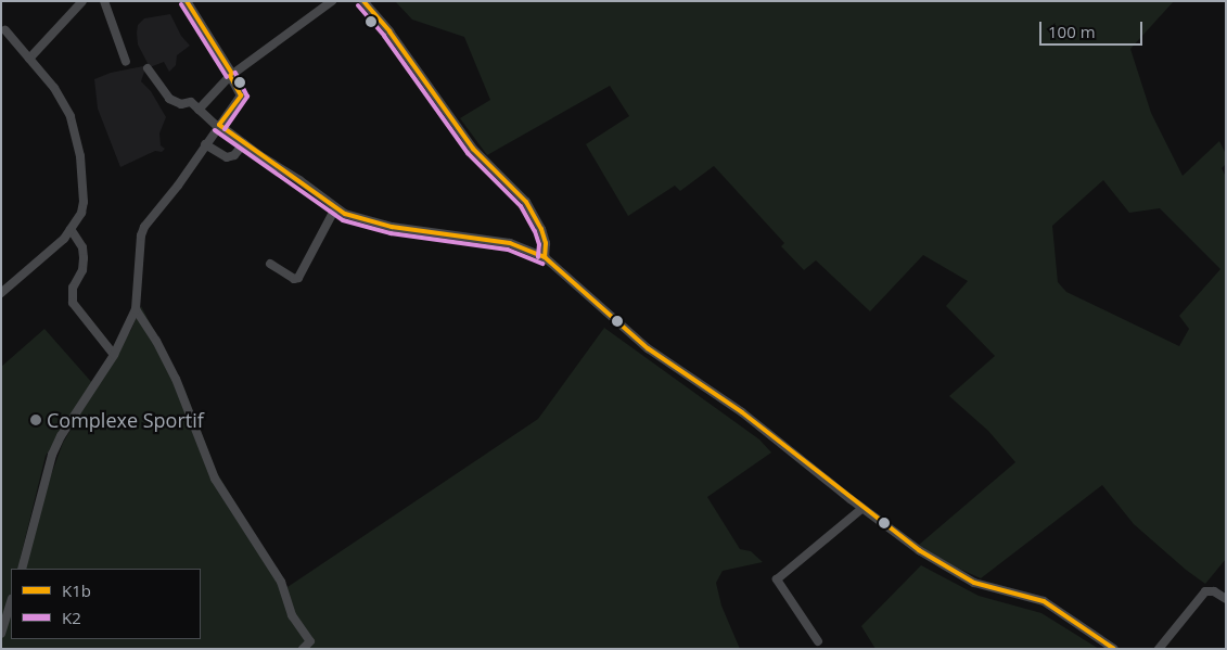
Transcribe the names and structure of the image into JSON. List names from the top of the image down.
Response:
{
  "places": ["Complexe Sportif"],
  "lines": ["transit line K1b", "transit line K2"],
  "legend": ["K1b", "K2"],
  "scale_bar": "100 m"
}
